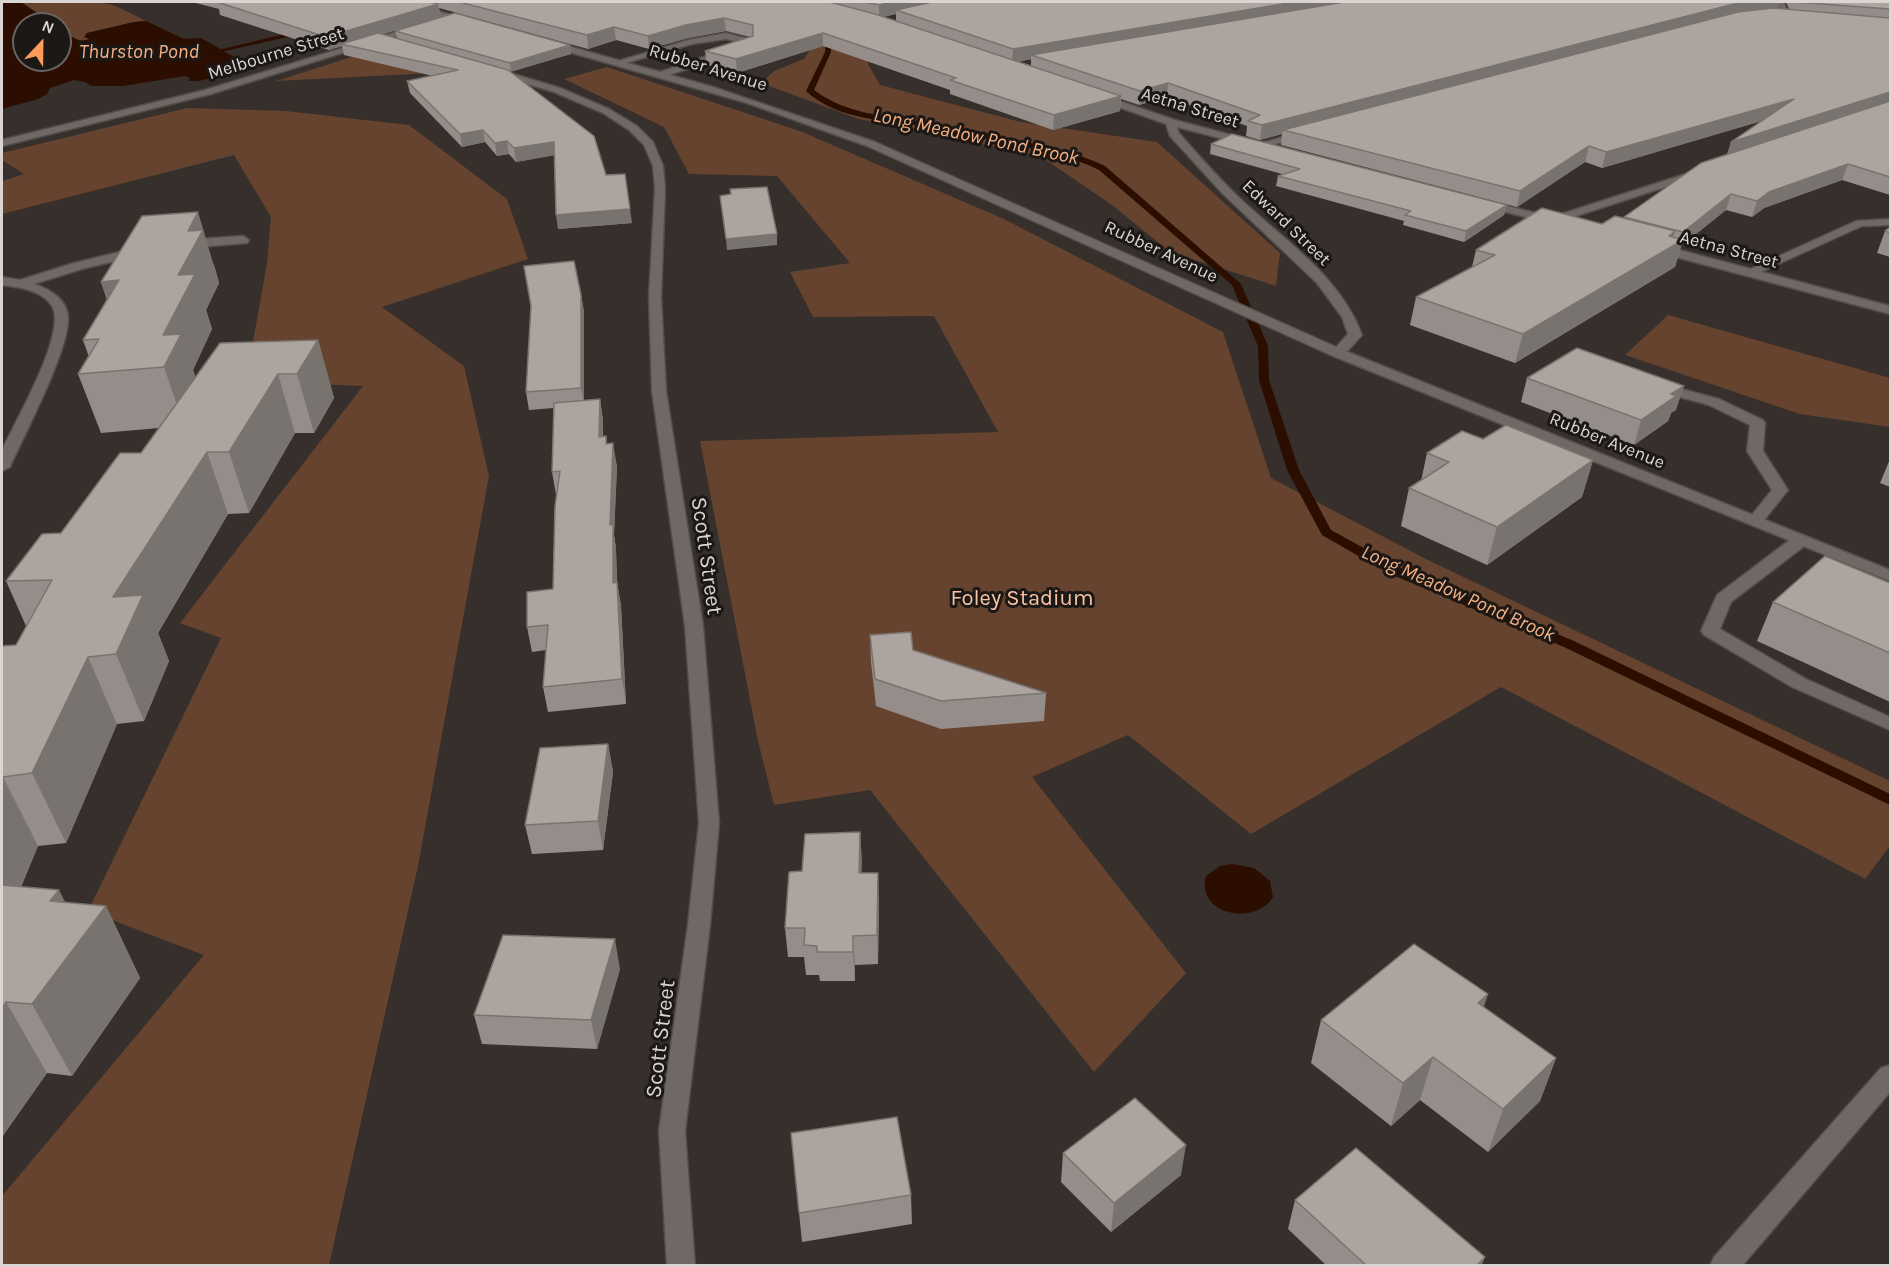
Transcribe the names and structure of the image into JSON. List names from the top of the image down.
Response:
{
  "streets": {
    "street": [
      "Melbourne Street",
      "Rubber Avenue",
      "Aetna Street",
      "Edward Street",
      "Scott Street"
    ]
  },
  "crossings": [
    ["Rubber Avenue", "Edward Street"],
    ["Aetna Street", "Edward Street"]
  ],
  "water": ["Thurston Pond", "Long Meadow Pond Brook"],
  "parks": ["Foley Stadium"],
  "north": "top"
}
